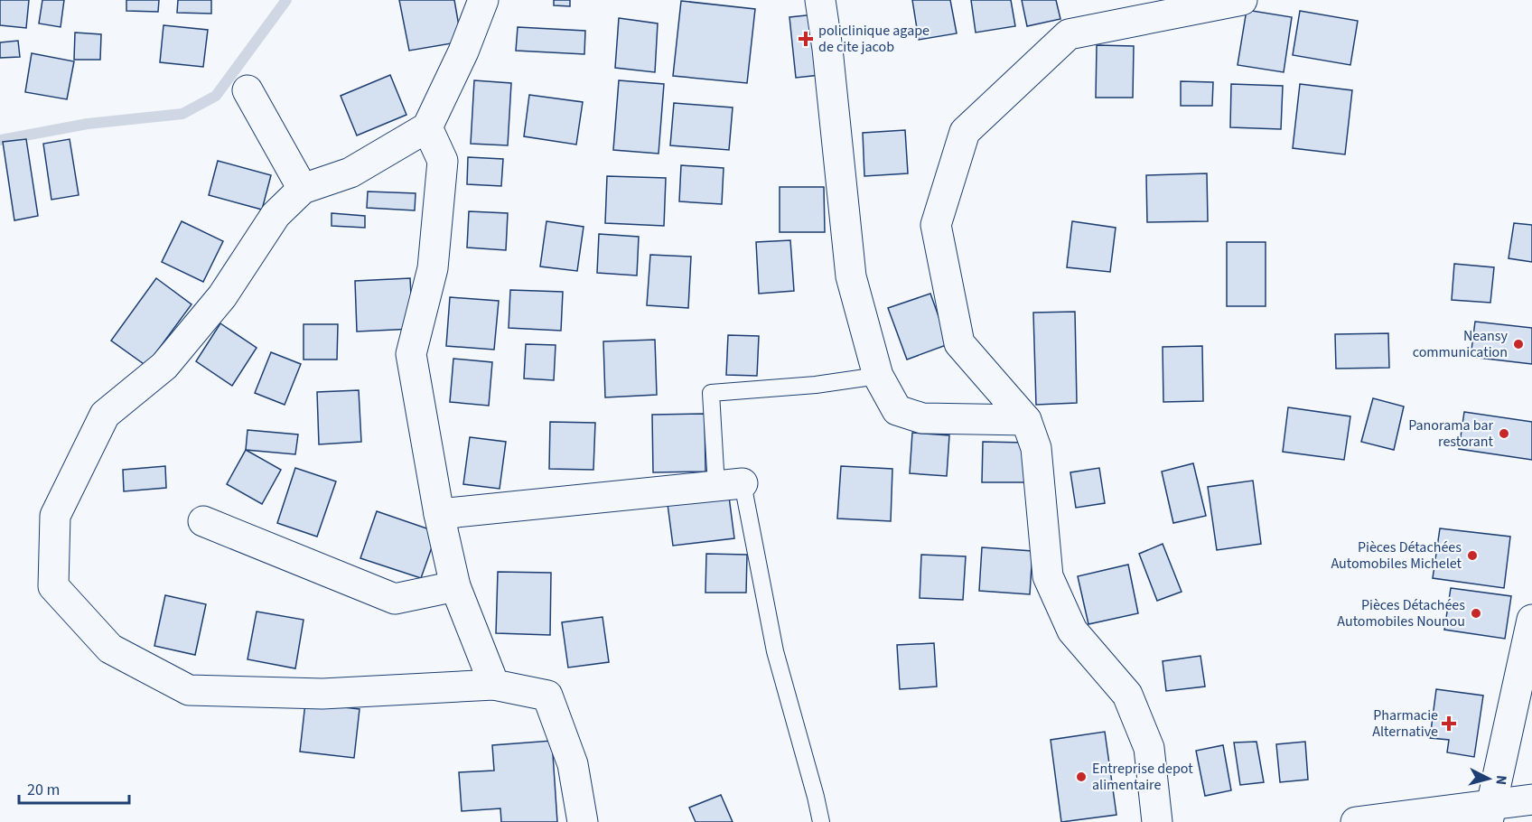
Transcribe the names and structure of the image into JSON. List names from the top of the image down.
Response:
{
  "places": {
    "health": ["policlinique agape de cite jacob", "Pharmacie Alternative"],
    "other": [
      "Neansy communication",
      "Panorama bar restorant",
      "Pièces Détachées Automobiles Michelet",
      "Pièces Détachées Automobiles Nounou",
      "Entreprise depot alimentaire"
    ]
  },
  "scale_bar": "20 m",
  "north": "right"
}
